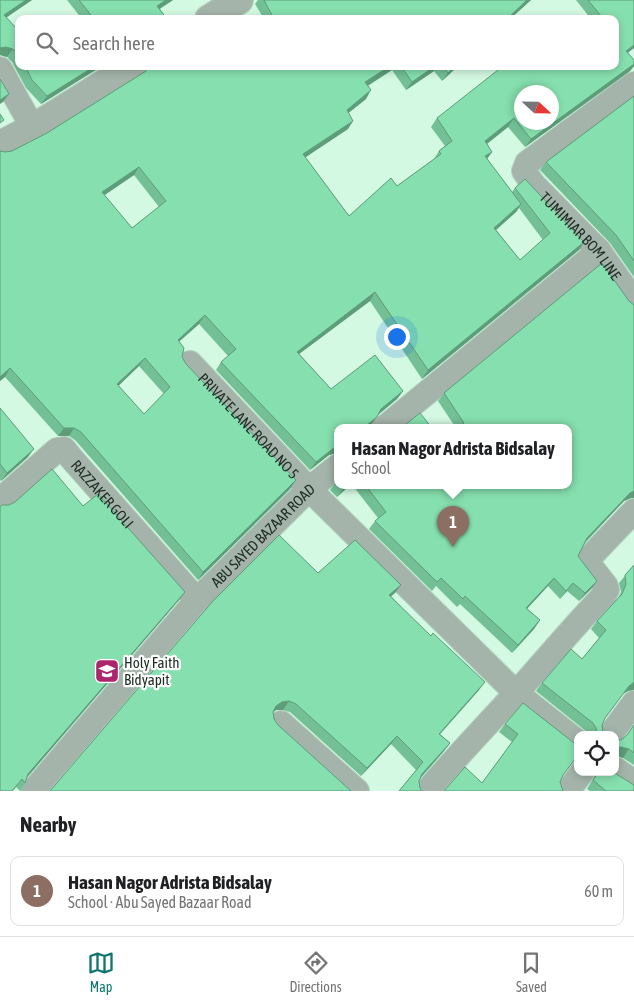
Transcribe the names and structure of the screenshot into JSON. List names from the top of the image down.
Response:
{
  "streets": {
    "street": [
      "TUMIMIAR BOM LINE",
      "PRIVATE LANE ROAD NO 5",
      "RAZZAKER GOLI",
      "ABU SAYED BAZAAR ROAD"
    ]
  },
  "crossings": [
    ["PRIVATE LANE ROAD NO 5", "ABU SAYED BAZAAR ROAD"],
    ["RAZZAKER GOLI", "ABU SAYED BAZAAR ROAD"]
  ],
  "places": {
    "school or university": ["Holy Faith Bidyapit"]
  },
  "north": "right",
  "page": {
    "search": "Search here",
    "popup": ["Hasan Nagor Adrista Bidsalay", "School"],
    "pins": "1",
    "heading": "Nearby",
    "list": [
      {
        "mark": "1",
        "name": "Hasan Nagor Adrista Bidsalay",
        "note": "School · Abu Sayed Bazaar Road",
        "value": "60 m"
      }
    ],
    "nav": ["Map", "Directions", "Saved"]
  }
}
